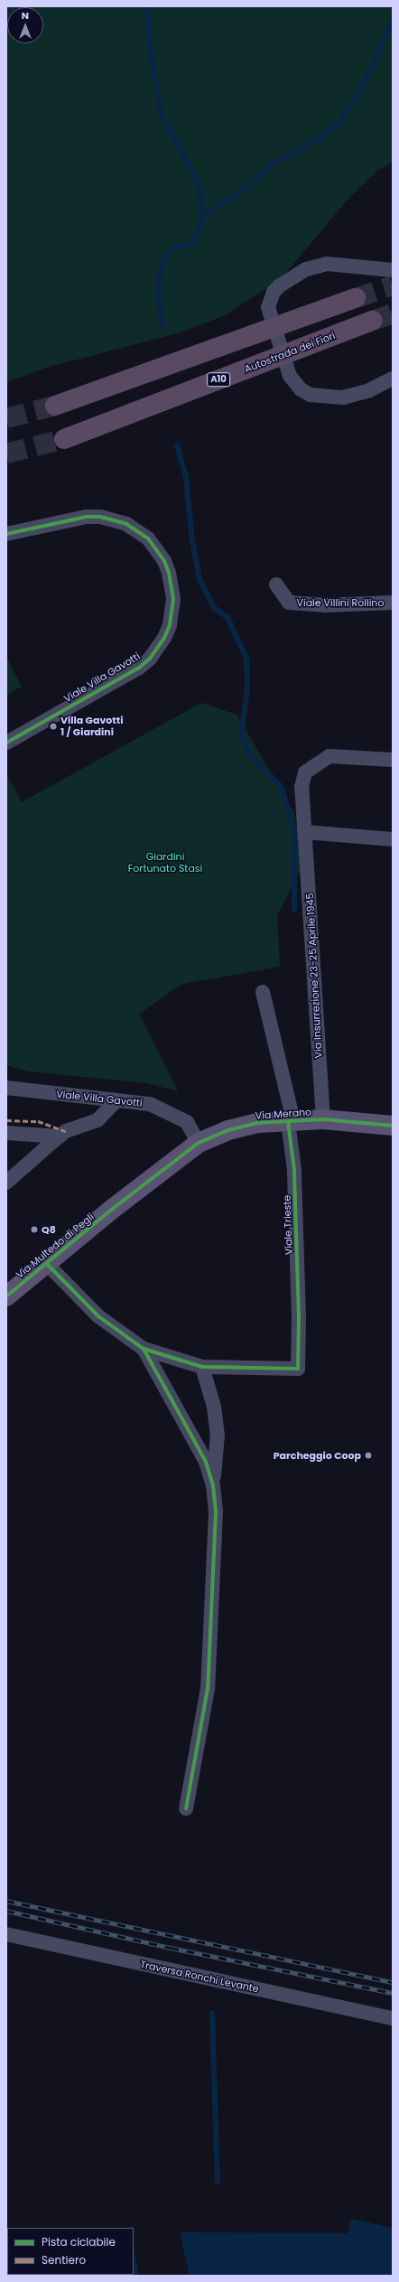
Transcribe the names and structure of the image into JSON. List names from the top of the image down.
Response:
{
  "streets": {
    "highway": ["Autostrada dei Fiori", "A10"],
    "main road": ["Via Merano", "Via Multedo di Pegli"],
    "street": [
      "Viale Villini Rollino",
      "Viale Villa Gavotti",
      "Via Insurrezione 23-25 Aprile 1945",
      "Viale Trieste",
      "Traversa Ronchi Levante"
    ]
  },
  "crossings": [
    ["Viale Villa Gavotti", "Via Merano"],
    ["Via Insurrezione 23-25 Aprile 1945", "Via Merano"],
    ["Via Merano", "Viale Trieste"],
    ["Via Merano", "Via Multedo di Pegli"]
  ],
  "parks": ["Giardini Fortunato Stasi"],
  "places": ["Villa Gavotti 1 / Giardini", "Q8", "Parcheggio Coop"],
  "legend": ["Pista ciclabile", "Sentiero"],
  "north": "top"
}
